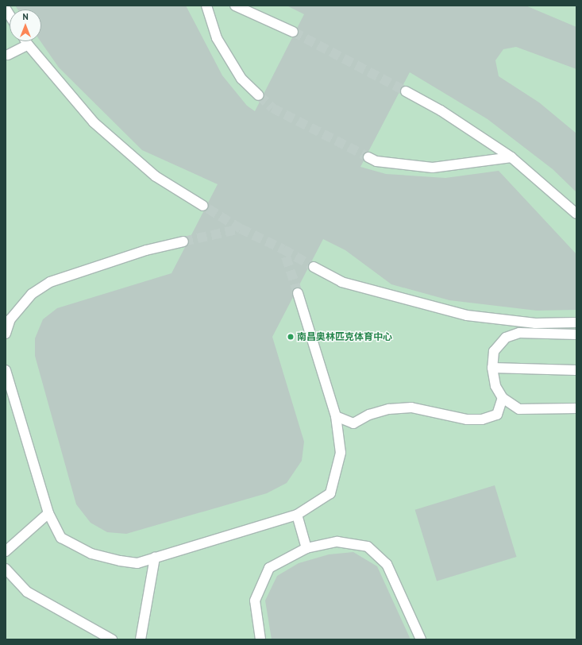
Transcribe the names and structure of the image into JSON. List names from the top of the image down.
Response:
{
  "places": ["南昌奥林匹克体育中心"],
  "north": "top"
}
